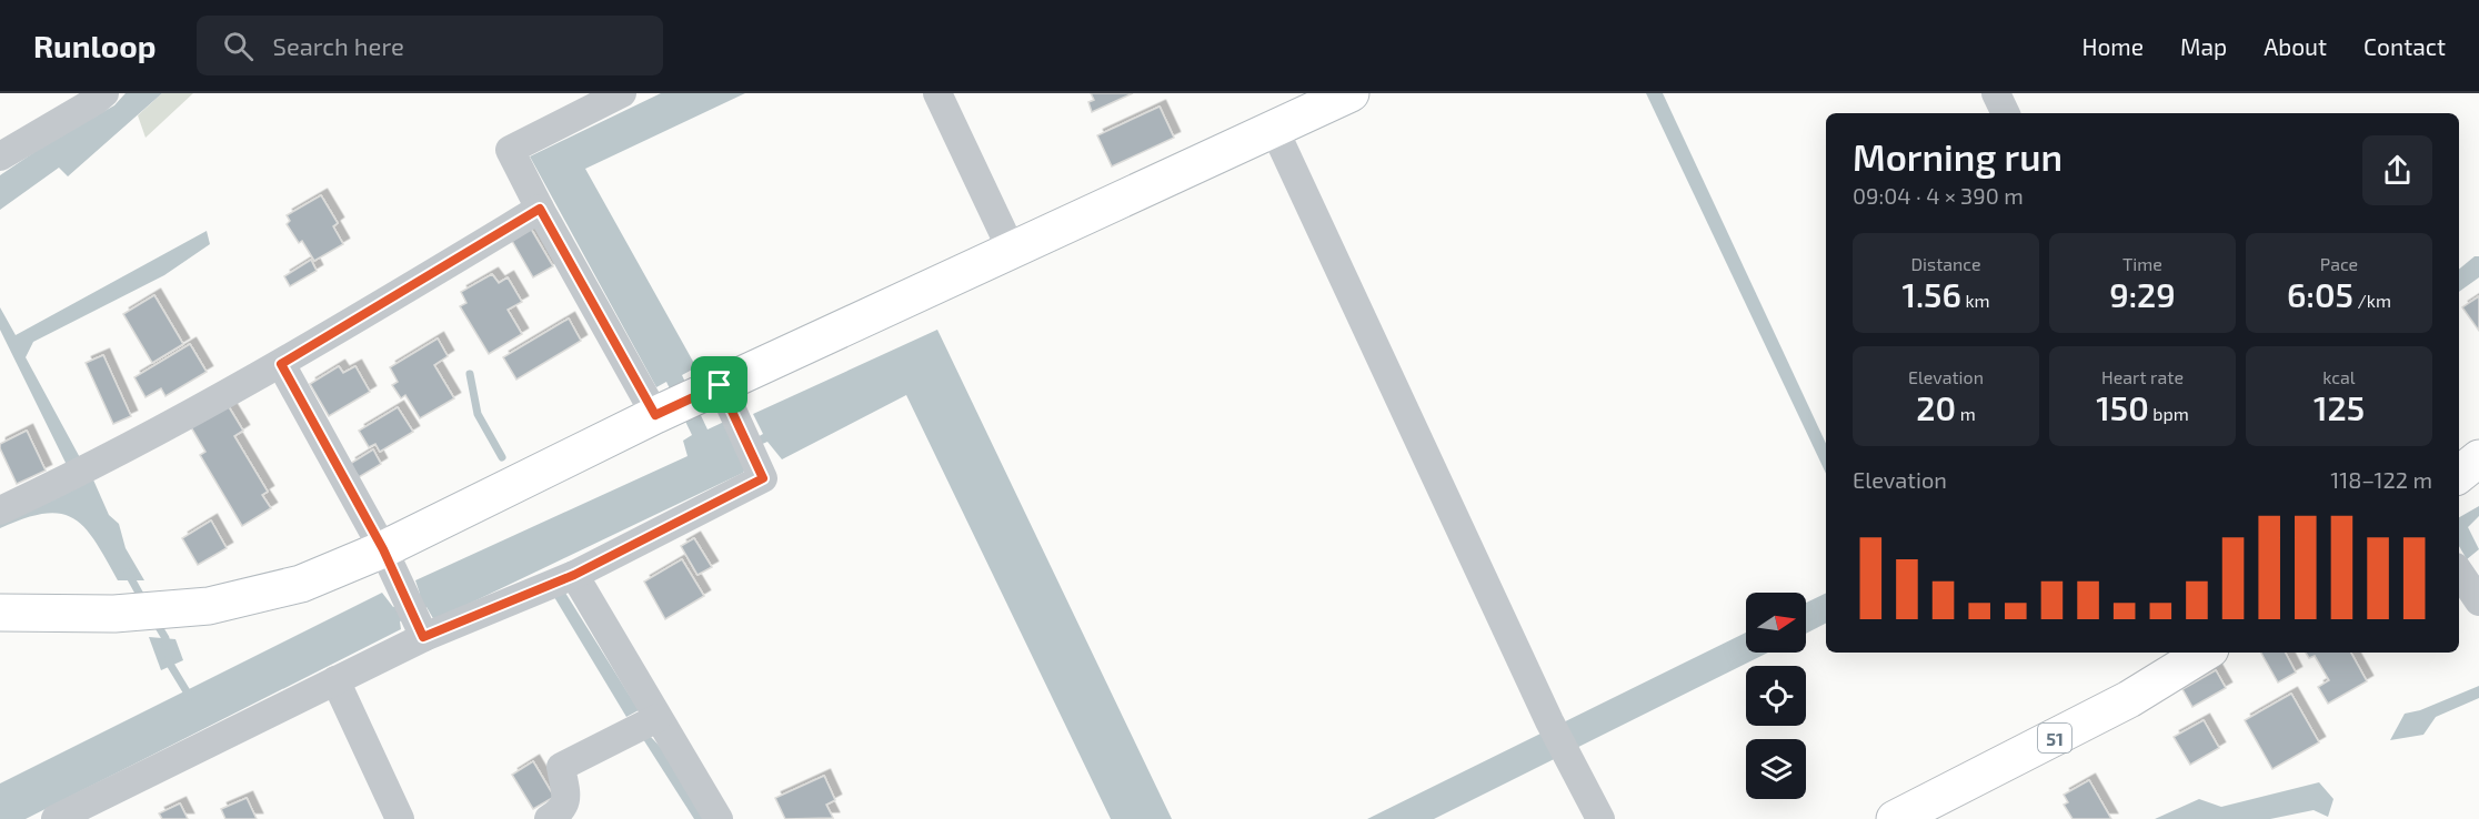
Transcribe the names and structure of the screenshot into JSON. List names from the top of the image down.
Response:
{
  "streets": {
    "street": ["51"]
  },
  "north": "right",
  "page": {
    "header": "Runloop",
    "search": "Search here",
    "nav": [
      "Home",
      "Map",
      "About",
      "Contact"
    ],
    "heading": ["Morning run", "09:04 · 4 × 390 m"],
    "stats": [
      ["Distance", "1.56 km"],
      ["Time", "9:29"],
      ["Pace", "6:05 /km"],
      ["Elevation", "20 m"],
      ["Heart rate", "150 bpm"],
      ["kcal", "125"]
    ],
    "chart": ["Elevation", "118–122 m"]
  }
}
